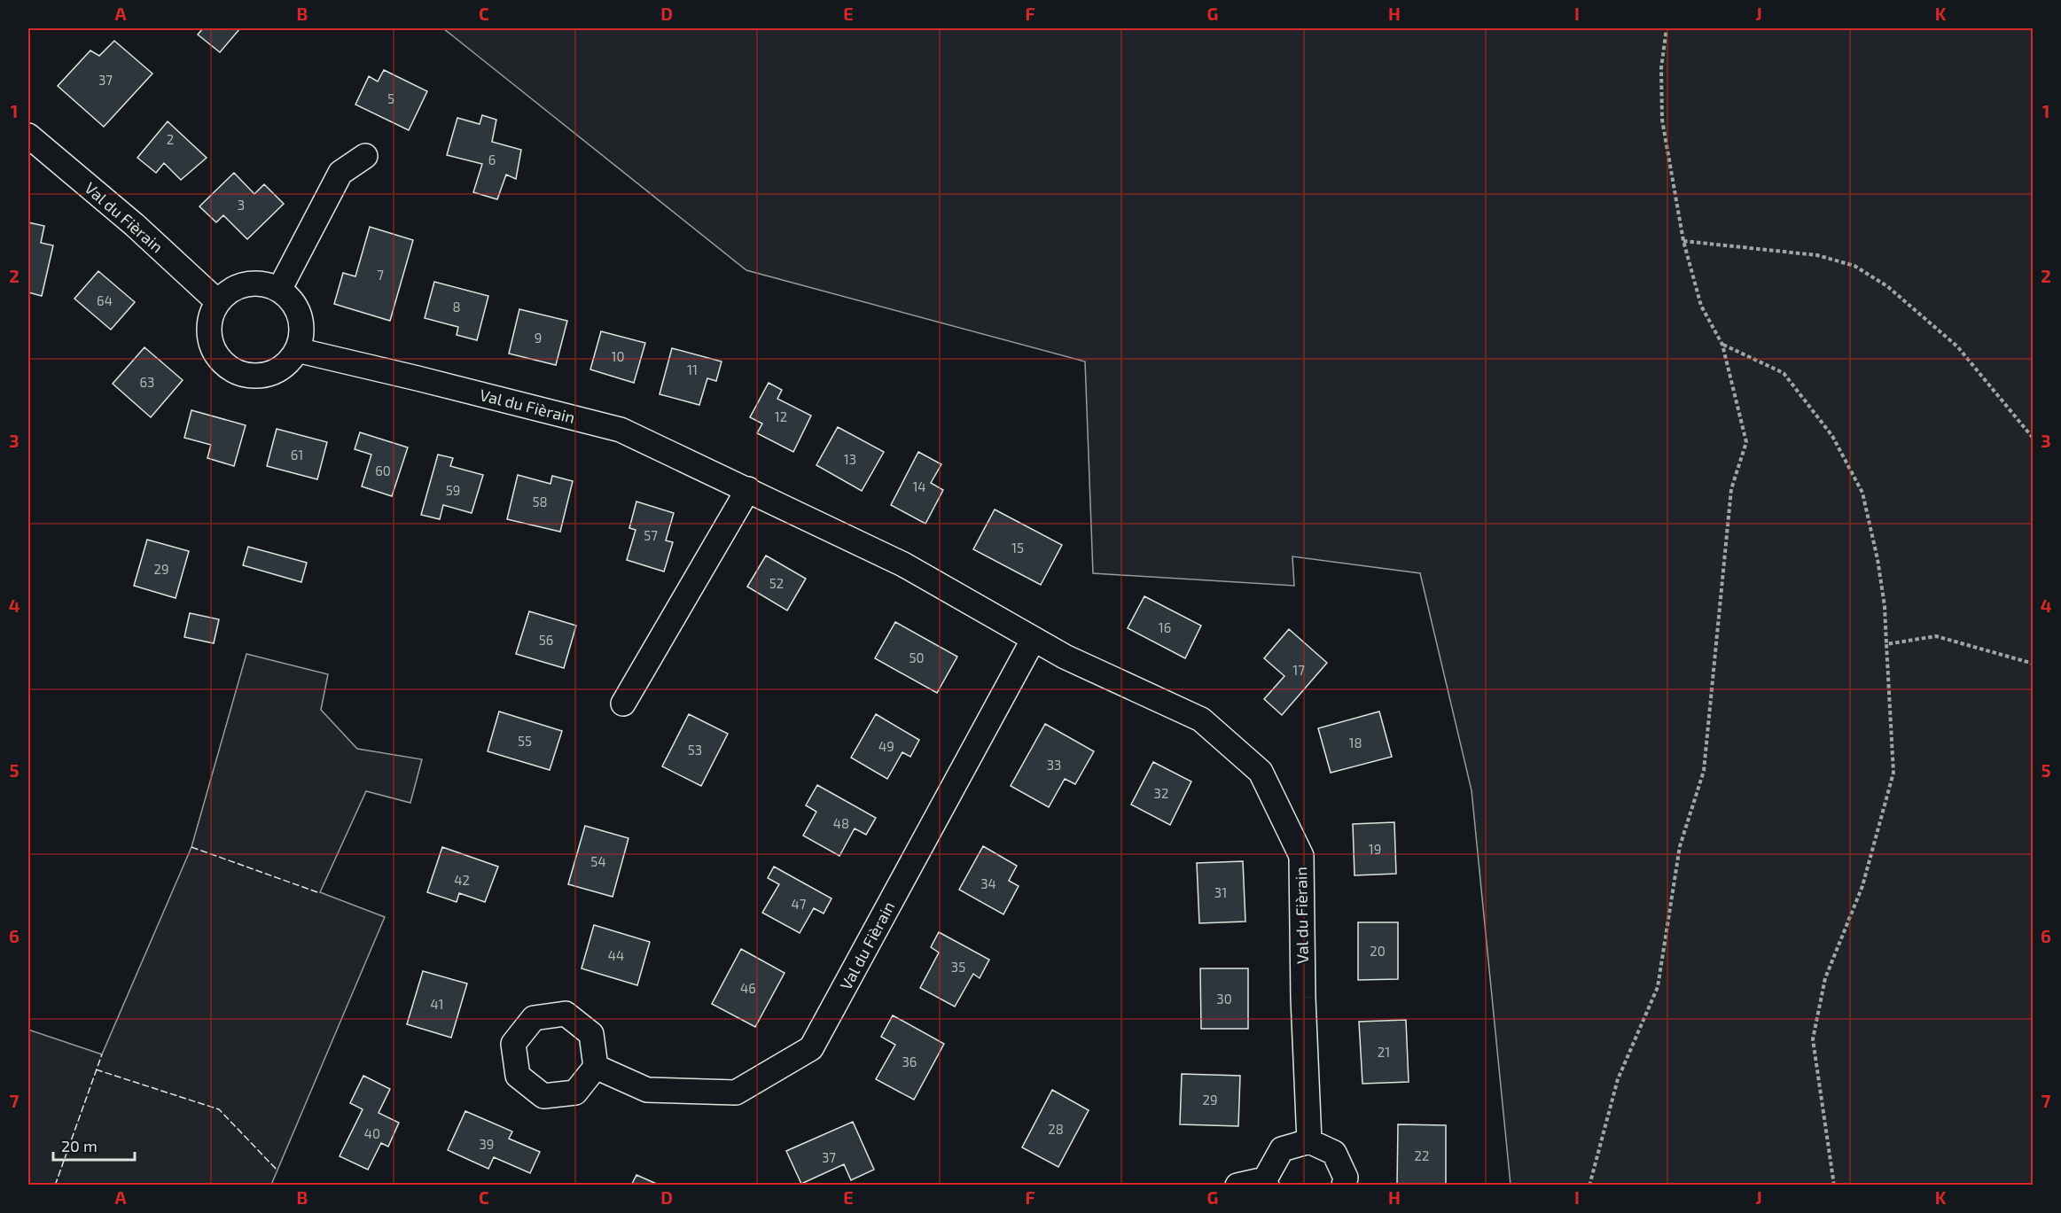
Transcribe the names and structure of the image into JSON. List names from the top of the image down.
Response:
{
  "streets": {
    "street": ["Val du Fièrain"]
  },
  "house_numbers": [
    "37",
    "5",
    "2",
    "6",
    "3",
    "7",
    "64",
    "8",
    "9",
    "10",
    "11",
    "63",
    "12",
    "61",
    "13",
    "60",
    "14",
    "59",
    "58",
    "57",
    "15",
    "29",
    "52",
    "16",
    "56",
    "50",
    "17",
    "55",
    "18",
    "49",
    "53",
    "33",
    "32",
    "48",
    "19",
    "54",
    "42",
    "34",
    "31",
    "47",
    "20",
    "44",
    "35",
    "46",
    "30",
    "41",
    "21",
    "36",
    "29",
    "28",
    "40",
    "39",
    "22",
    "37"
  ],
  "scale_bar": "20 m",
  "grid": {
    "columns": [
      "A",
      "B",
      "C",
      "D",
      "E",
      "F",
      "G",
      "H",
      "I",
      "J",
      "K"
    ],
    "rows": [
      "1",
      "2",
      "3",
      "4",
      "5",
      "6",
      "7"
    ]
  }
}
